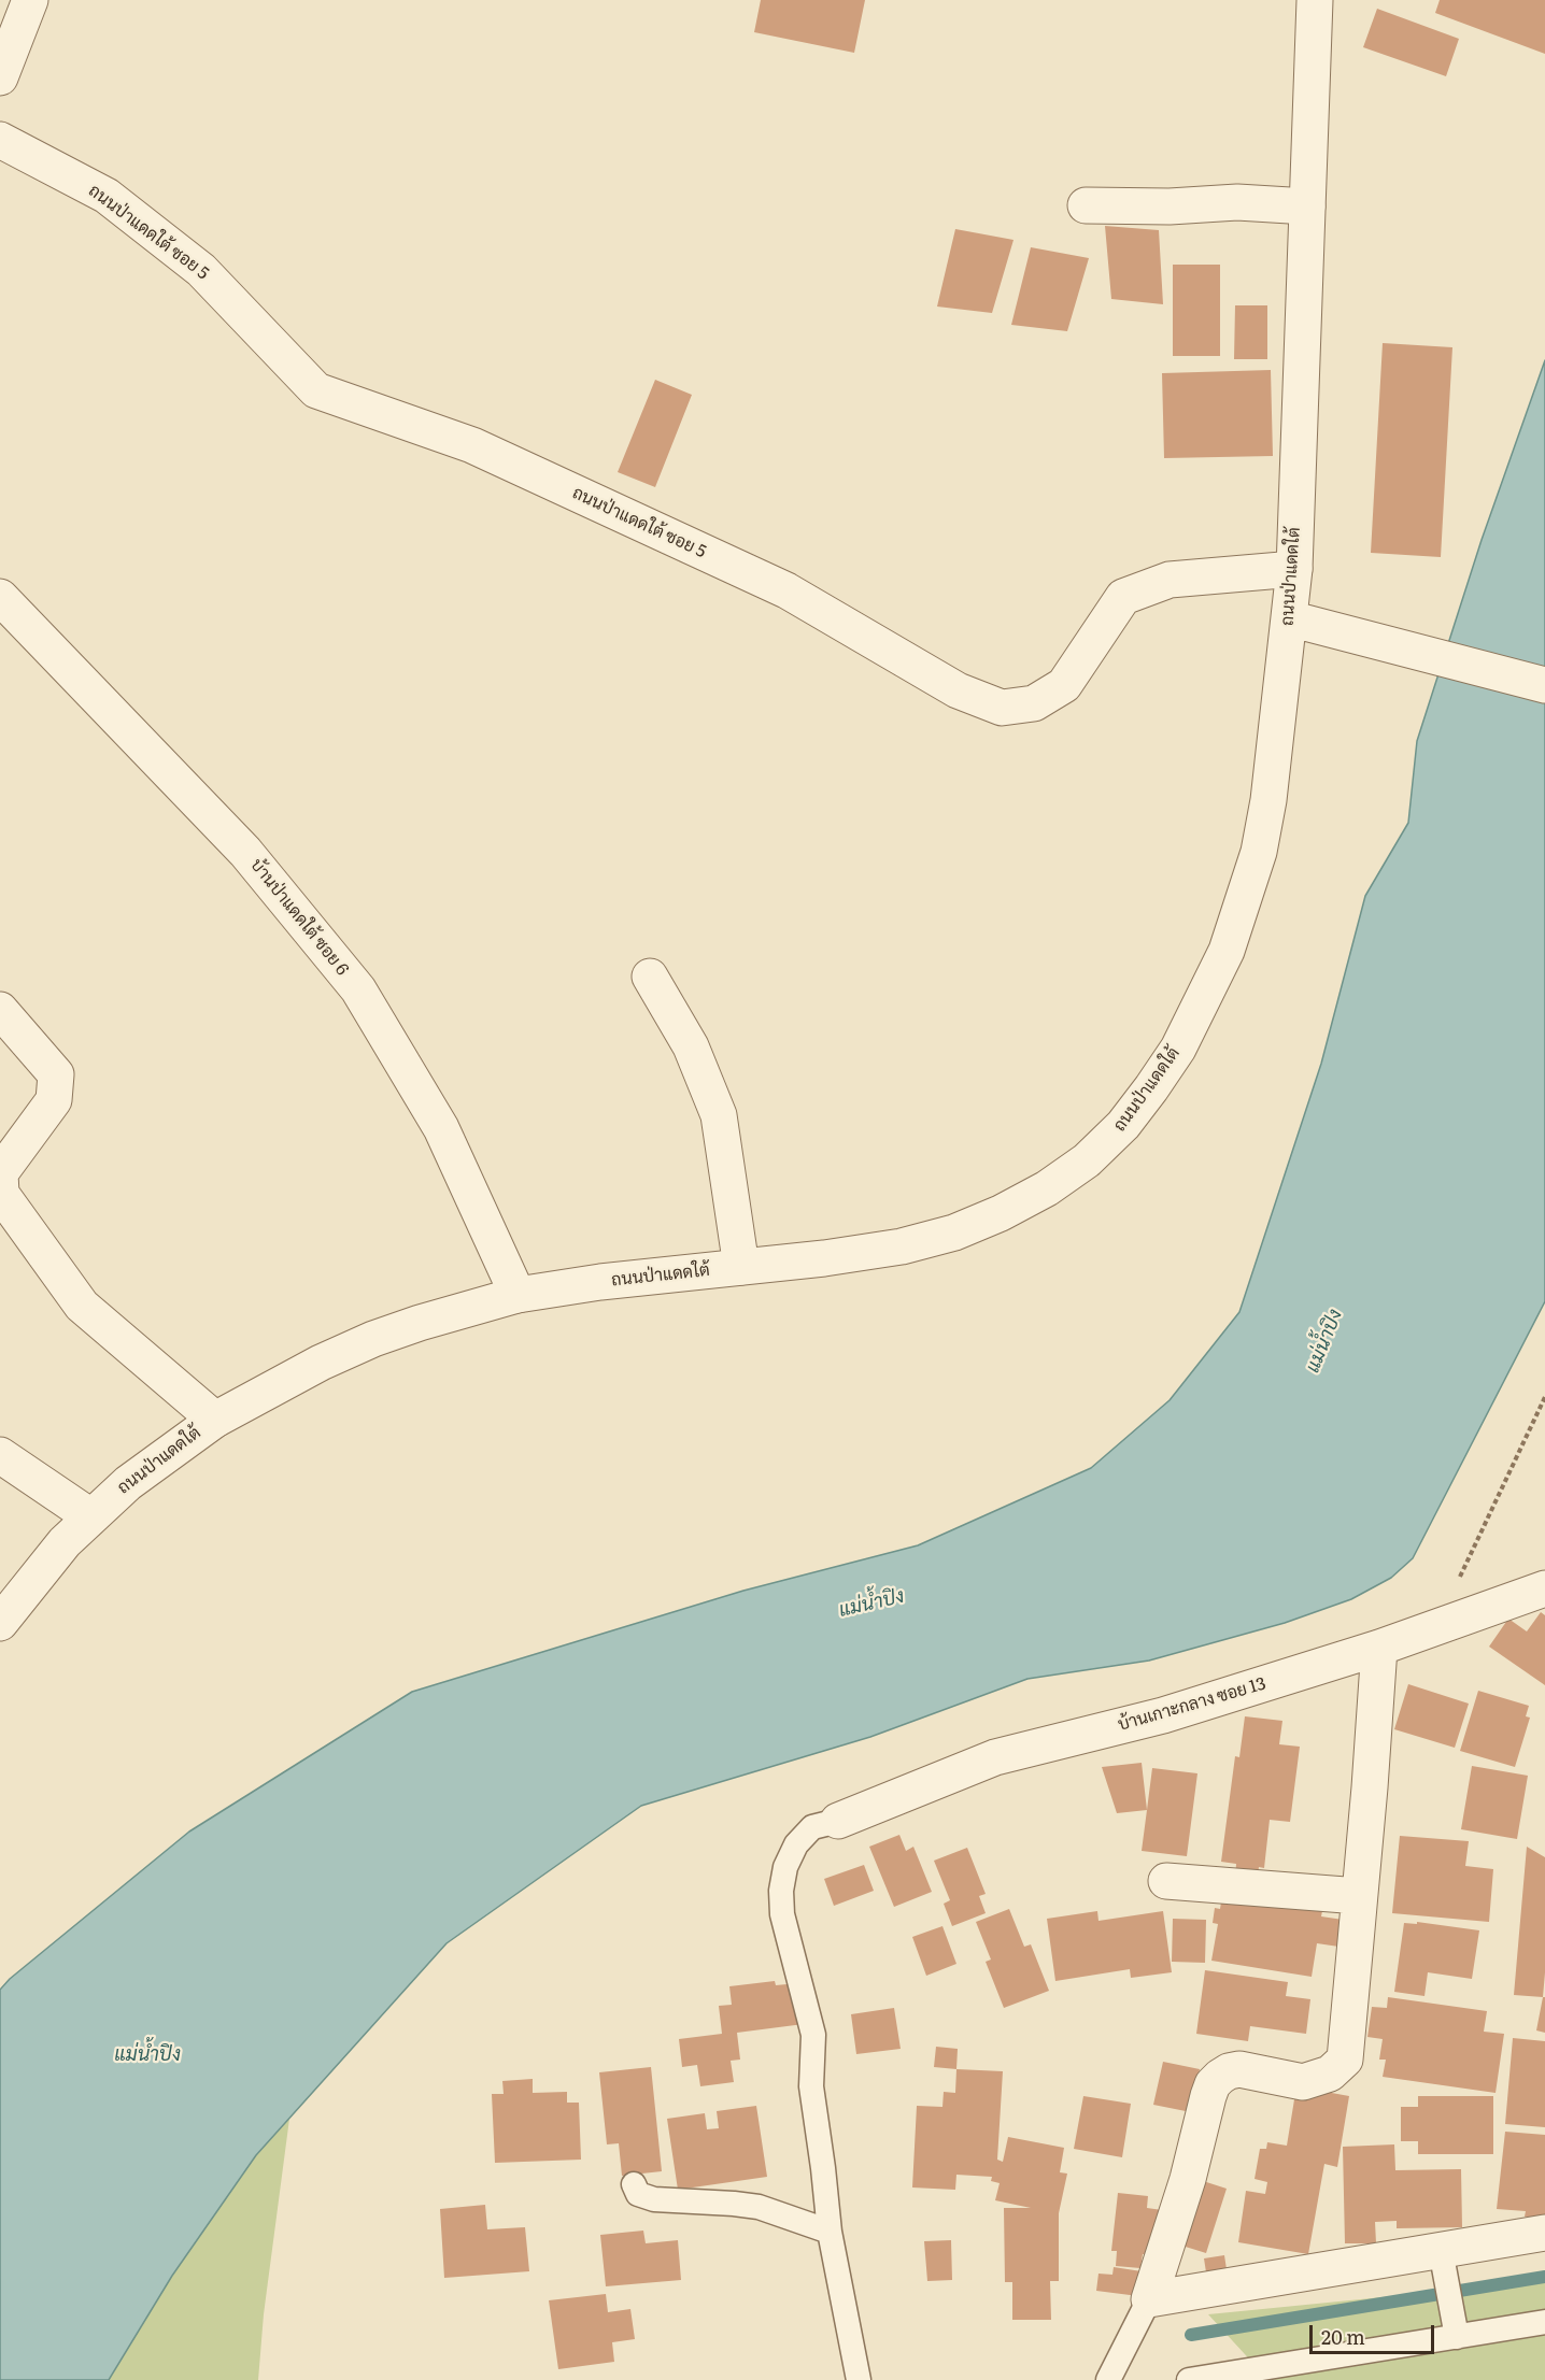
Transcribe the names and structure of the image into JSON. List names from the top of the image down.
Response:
{
  "streets": {
    "street": [
      "ถนนป่าแดดใต้ ซอย 5",
      "ถนนป่าแดดใต้",
      "บ้านป่าแดดใต้ ซอย 6",
      "บ้านเกาะกลาง ซอย 13"
    ]
  },
  "crossings": [
    ["ถนนป่าแดดใต้ ซอย 5", "ถนนป่าแดดใต้"],
    ["ถนนป่าแดดใต้", "บ้านป่าแดดใต้ ซอย 6"]
  ],
  "water": ["แม่น้ำปิง"],
  "scale_bar": "20 m"
}
